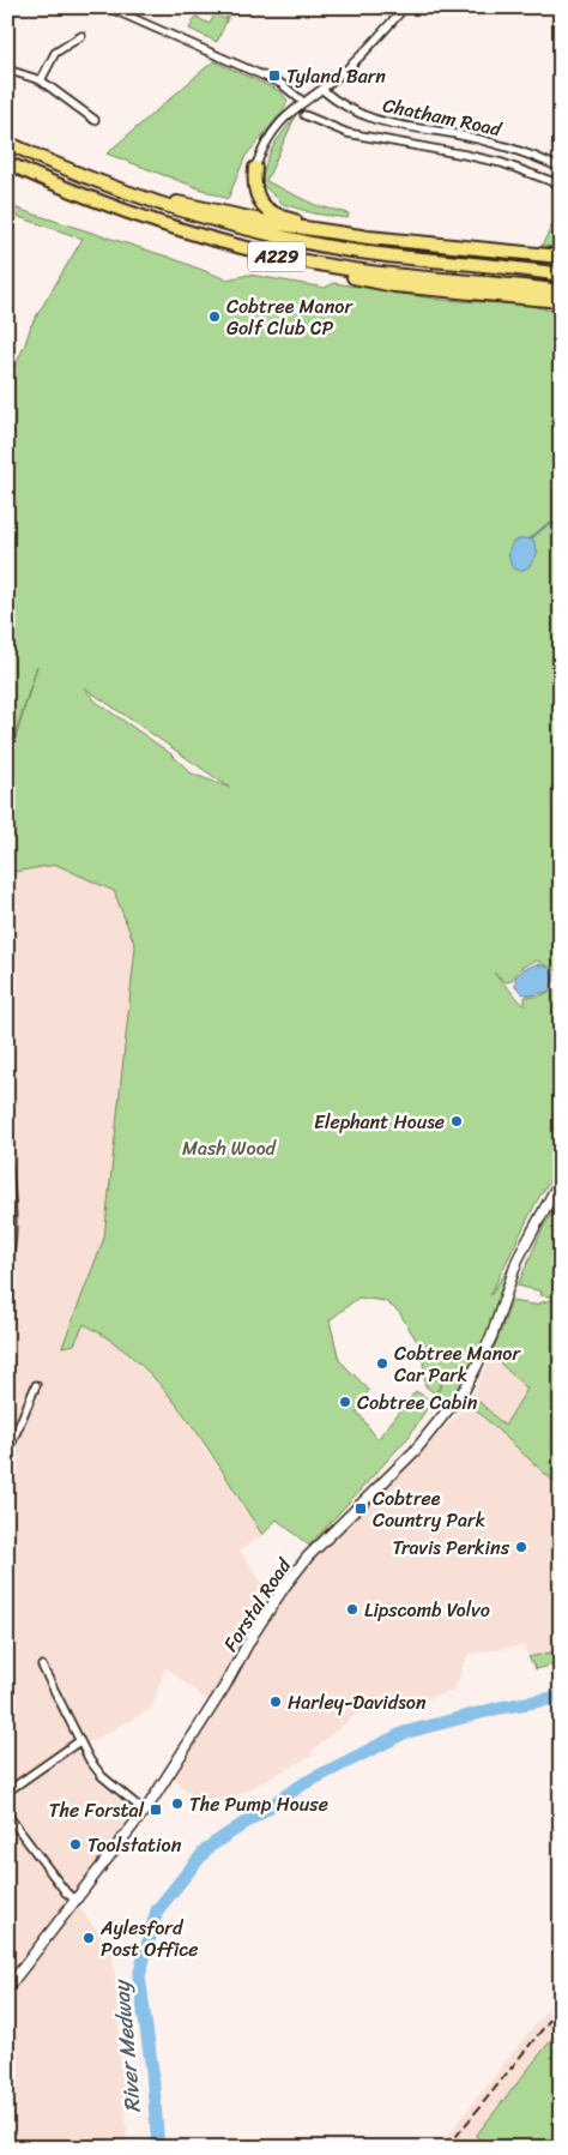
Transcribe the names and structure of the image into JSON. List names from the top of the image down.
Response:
{
  "streets": {
    "highway": ["A229"],
    "street": ["Chatham Road", "Forstal Road"]
  },
  "water": ["River Medway"],
  "parks": ["Mash Wood"],
  "places": {
    "transit": ["Tyland Barn", "Cobtree Country Park", "The Forstal"],
    "other": [
      "Cobtree Manor Golf Club CP",
      "Elephant House",
      "Cobtree Manor Car Park",
      "Cobtree Cabin",
      "Travis Perkins",
      "Lipscomb Volvo",
      "Harley-Davidson",
      "The Pump House",
      "Toolstation",
      "Aylesford Post Office"
    ]
  }
}
